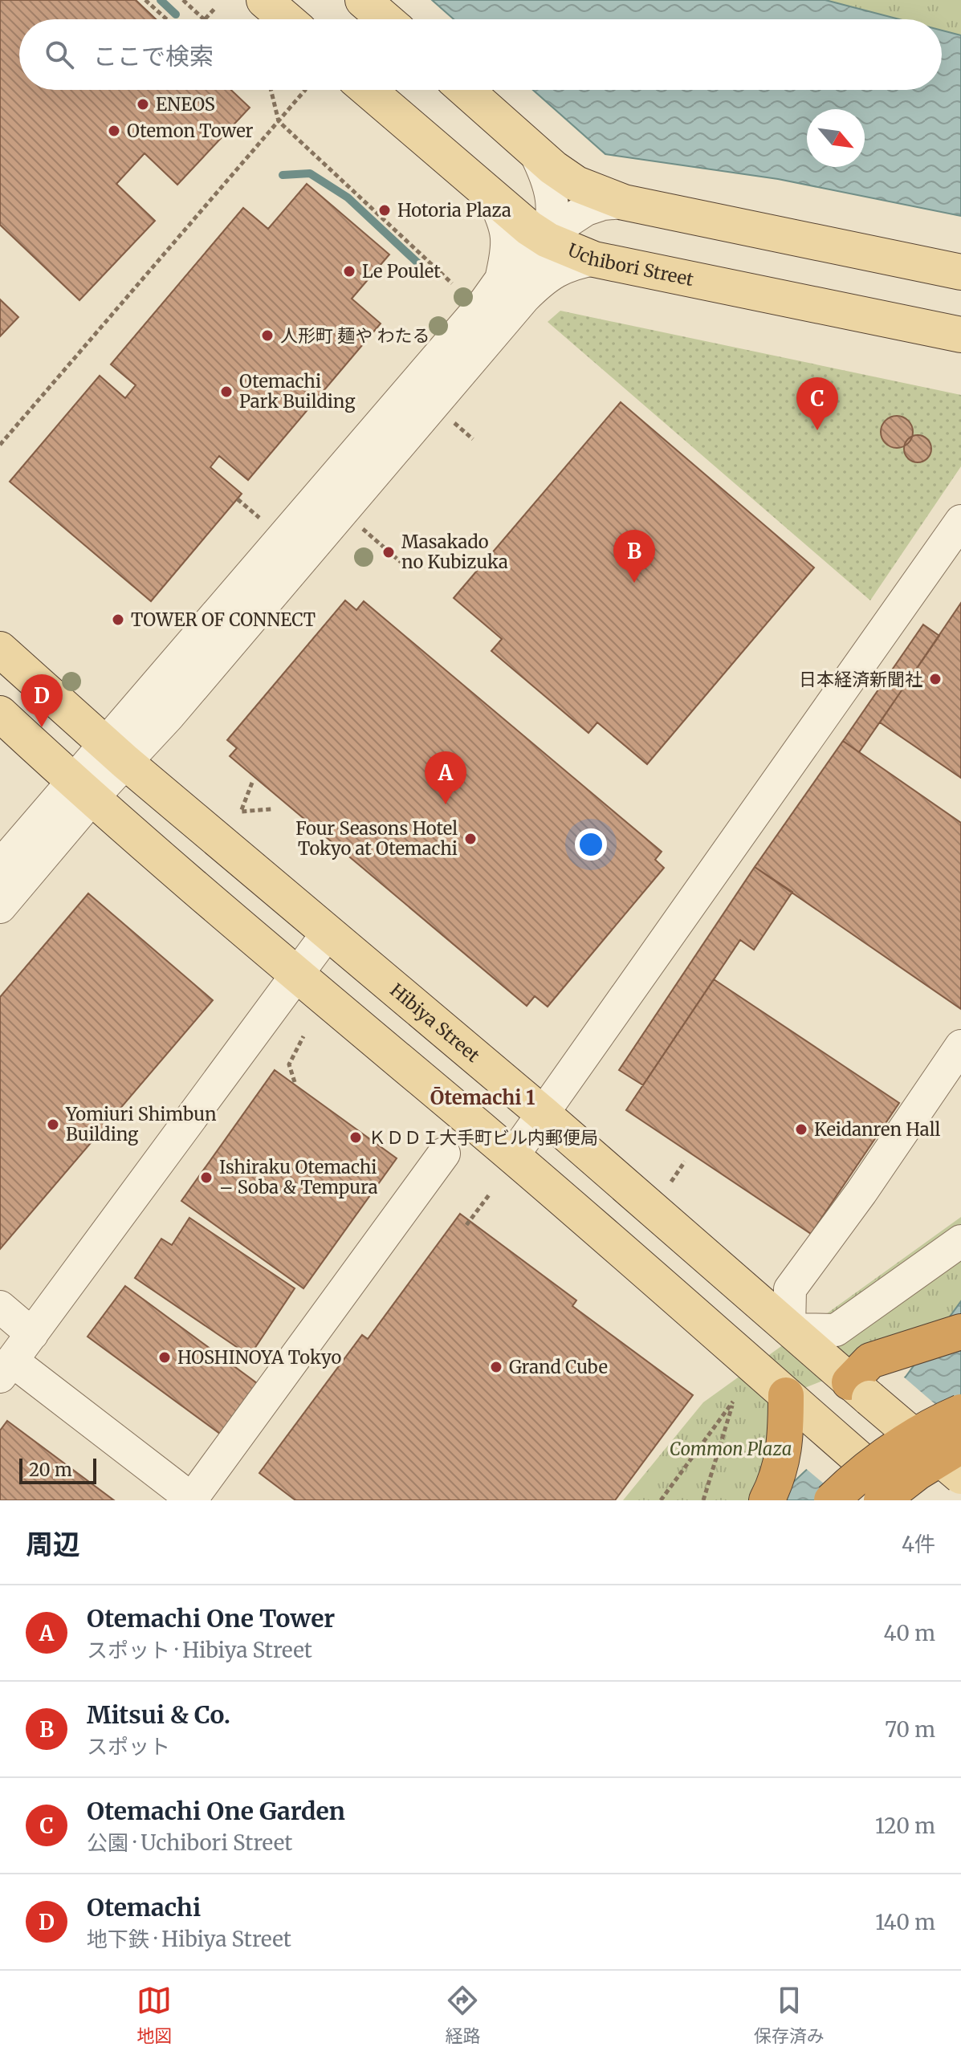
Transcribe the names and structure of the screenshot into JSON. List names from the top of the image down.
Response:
{
  "streets": {
    "main road": ["Uchibori Street", "Hibiya Street"]
  },
  "districts": ["Ōtemachi 1"],
  "parks": ["Common Plaza"],
  "places": [
    "ENEOS",
    "Otemon Tower",
    "Hotoria Plaza",
    "Le Poulet",
    "人形町 麺や わたる",
    "Otemachi Park Building",
    "Masakado no Kubizuka",
    "TOWER OF CONNECT",
    "日本経済新聞社",
    "Four Seasons Hotel Tokyo at Otemachi",
    "Yomiuri Shimbun Building",
    "Keidanren Hall",
    "ＫＤＤＩ大手町ビル内郵便局",
    "Ishiraku Otemachi – Soba & Tempura",
    "HOSHINOYA Tokyo",
    "Grand Cube"
  ],
  "scale_bar": "20 m",
  "north": "bottom right",
  "page": {
    "search": "ここで検索",
    "pins": [
      "C",
      "B",
      "D",
      "A"
    ],
    "scale": "20 m",
    "heading": ["周辺", "4件"],
    "list": [
      {
        "mark": "A",
        "name": "Otemachi One Tower",
        "note": "スポット · Hibiya Street",
        "value": "40 m"
      },
      {
        "mark": "B",
        "name": "Mitsui & Co.",
        "note": "スポット",
        "value": "70 m"
      },
      {
        "mark": "C",
        "name": "Otemachi One Garden",
        "note": "公園 · Uchibori Street",
        "value": "120 m"
      },
      {
        "mark": "D",
        "name": "Otemachi",
        "note": "地下鉄 · Hibiya Street",
        "value": "140 m"
      }
    ],
    "nav": ["地図", "経路", "保存済み"]
  }
}
